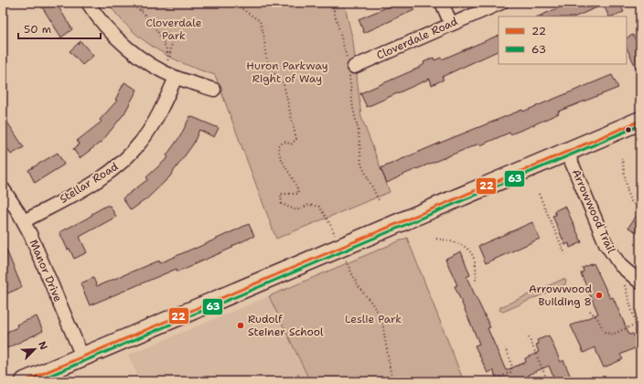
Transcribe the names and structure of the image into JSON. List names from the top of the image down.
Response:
{
  "streets": {
    "street": [
      "Cloverdale Road",
      "Stellar Road",
      "Arrowwood Trail",
      "Manor Drive"
    ]
  },
  "crossings": [
    ["Stellar Road", "Manor Drive"]
  ],
  "parks": ["Cloverdale Park", "Huron Parkway Right of Way", "Leslie Park"],
  "places": ["Arrowwood Building 8", "Rudolf Steiner School"],
  "lines": ["transit line 22", "transit line 63"],
  "legend": ["22", "63"],
  "scale_bar": "50 m",
  "north": "top right"
}
